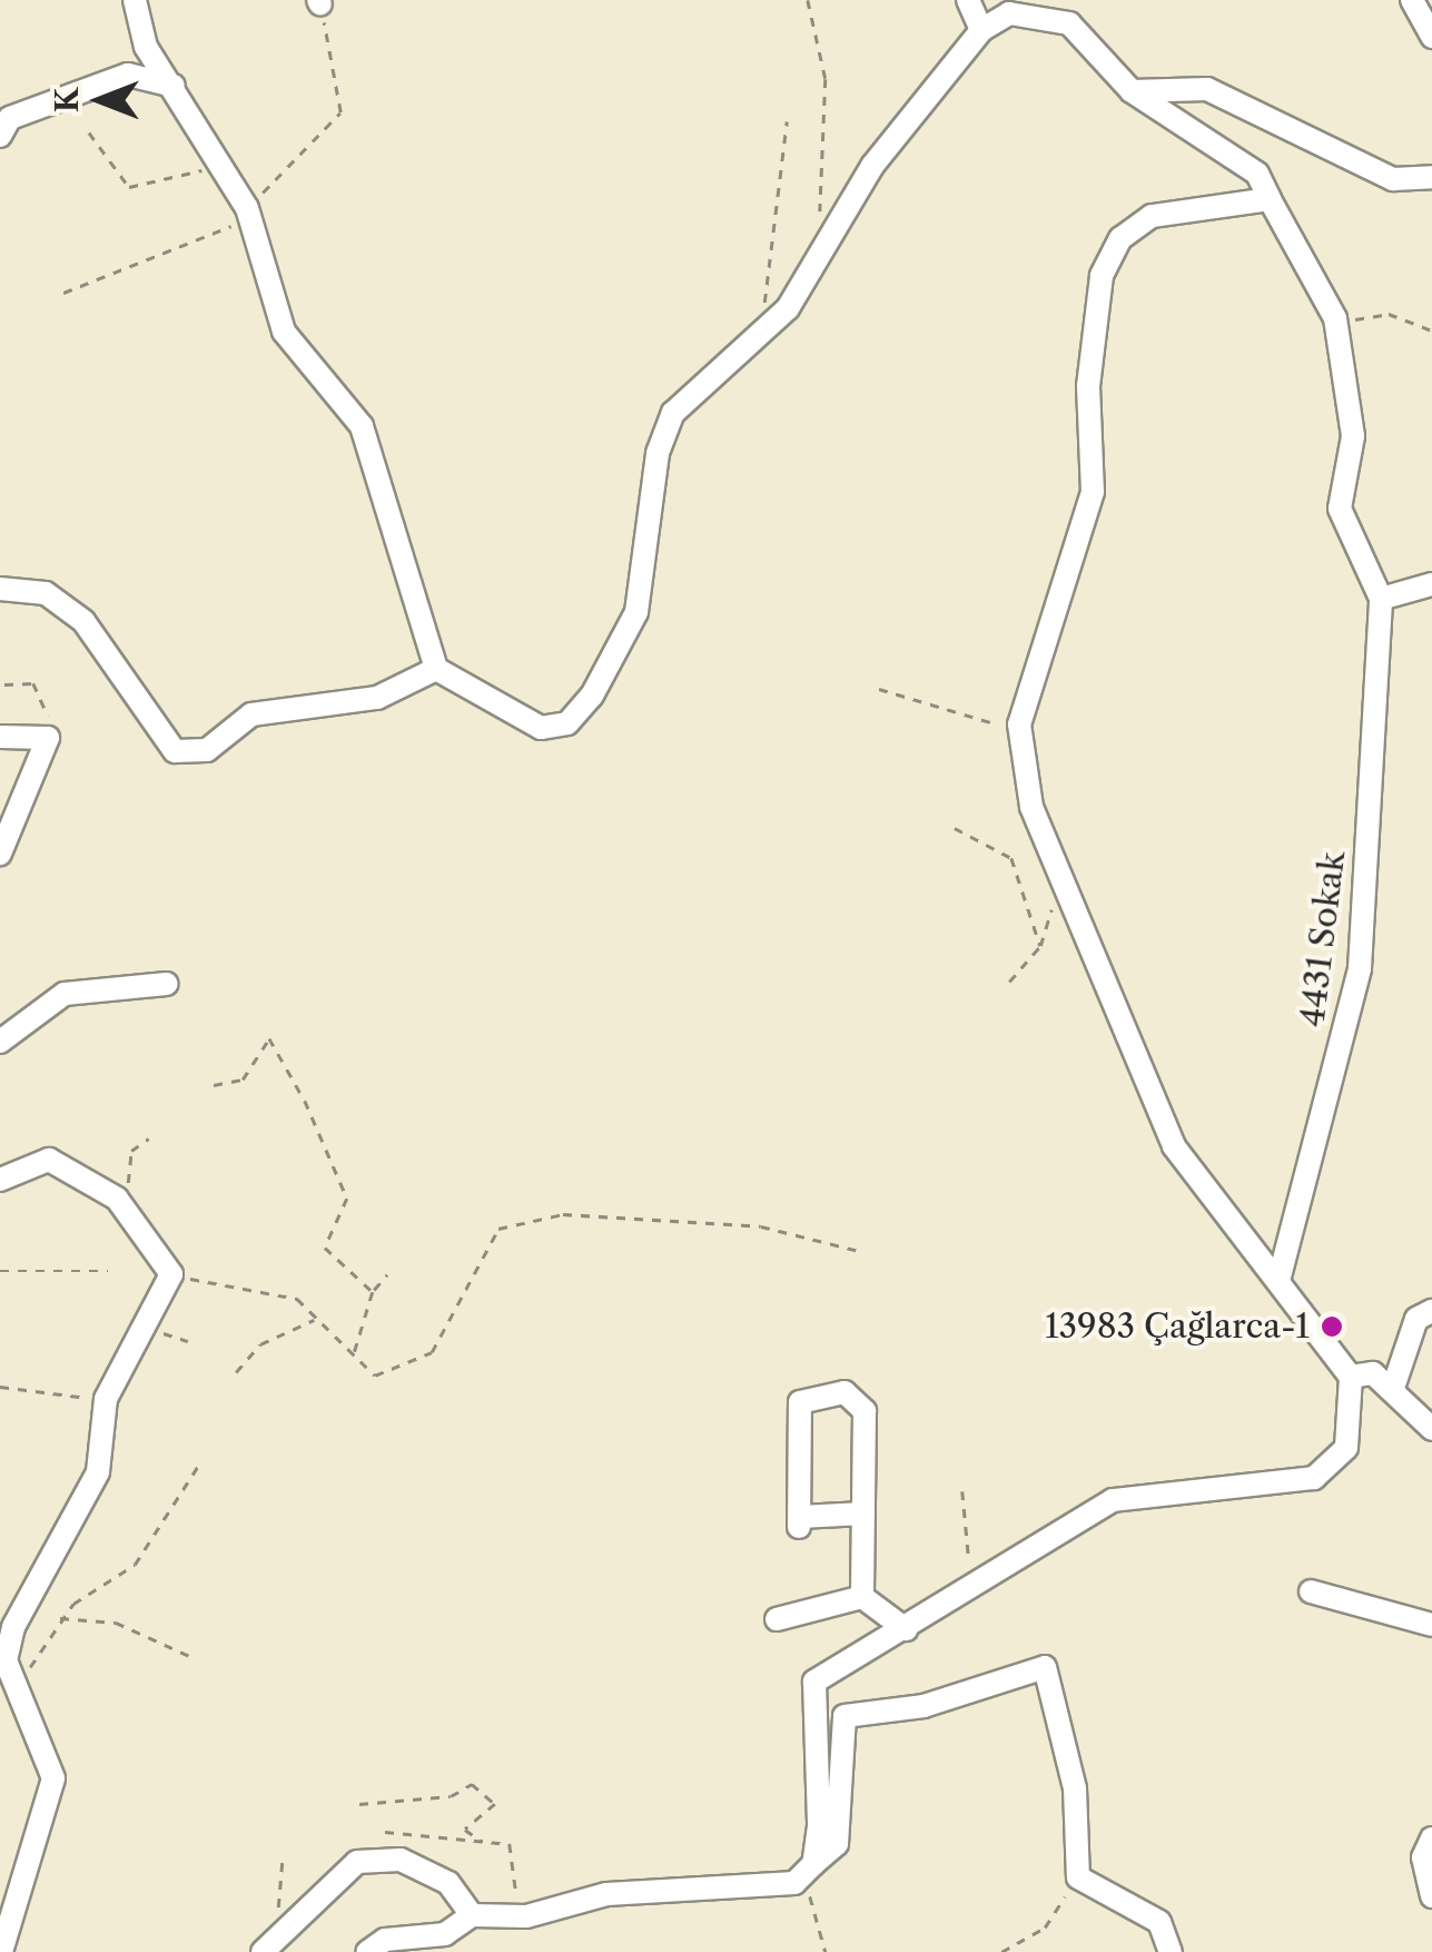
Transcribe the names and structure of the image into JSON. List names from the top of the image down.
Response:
{
  "streets": {
    "street": ["4431 Sokak"]
  },
  "places": ["13983 Çağlarca-1"],
  "north": "left"
}
